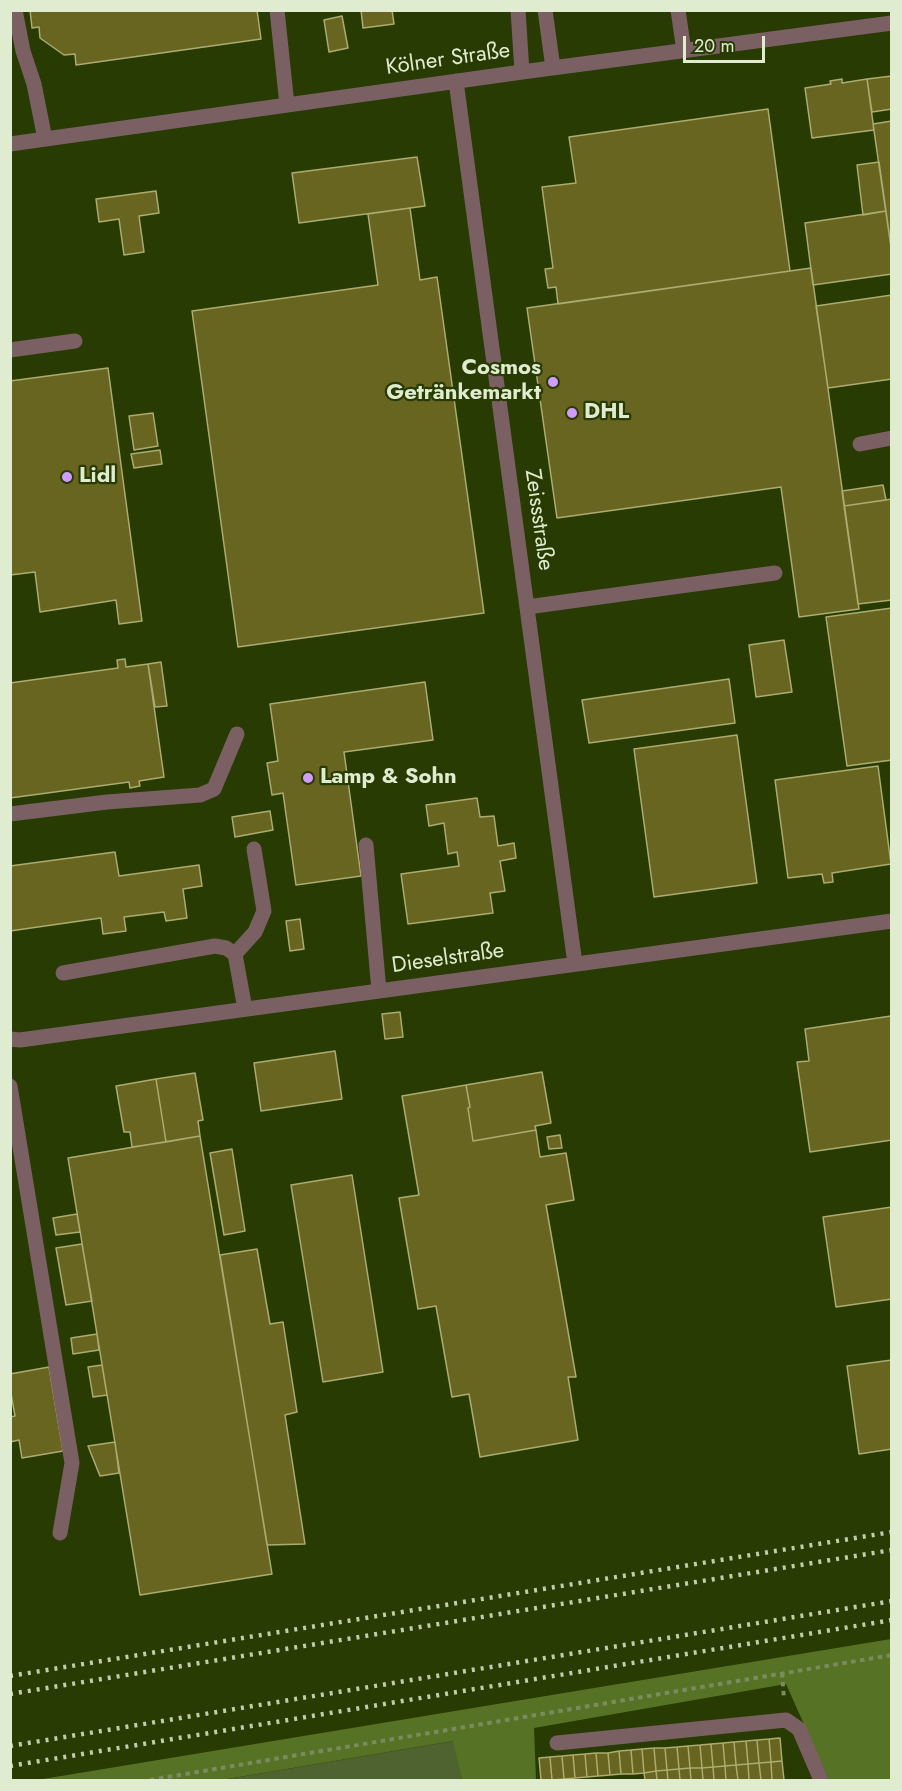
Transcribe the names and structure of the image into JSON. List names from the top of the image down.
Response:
{
  "streets": {
    "street": ["Kölner Straße", "Zeissstraße", "Dieselstraße"]
  },
  "crossings": [
    ["Kölner Straße", "Zeissstraße"],
    ["Zeissstraße", "Dieselstraße"]
  ],
  "places": [
    "Cosmos Getränkemarkt",
    "DHL",
    "Lidl",
    "Lamp & Sohn"
  ],
  "scale_bar": "20 m"
}
